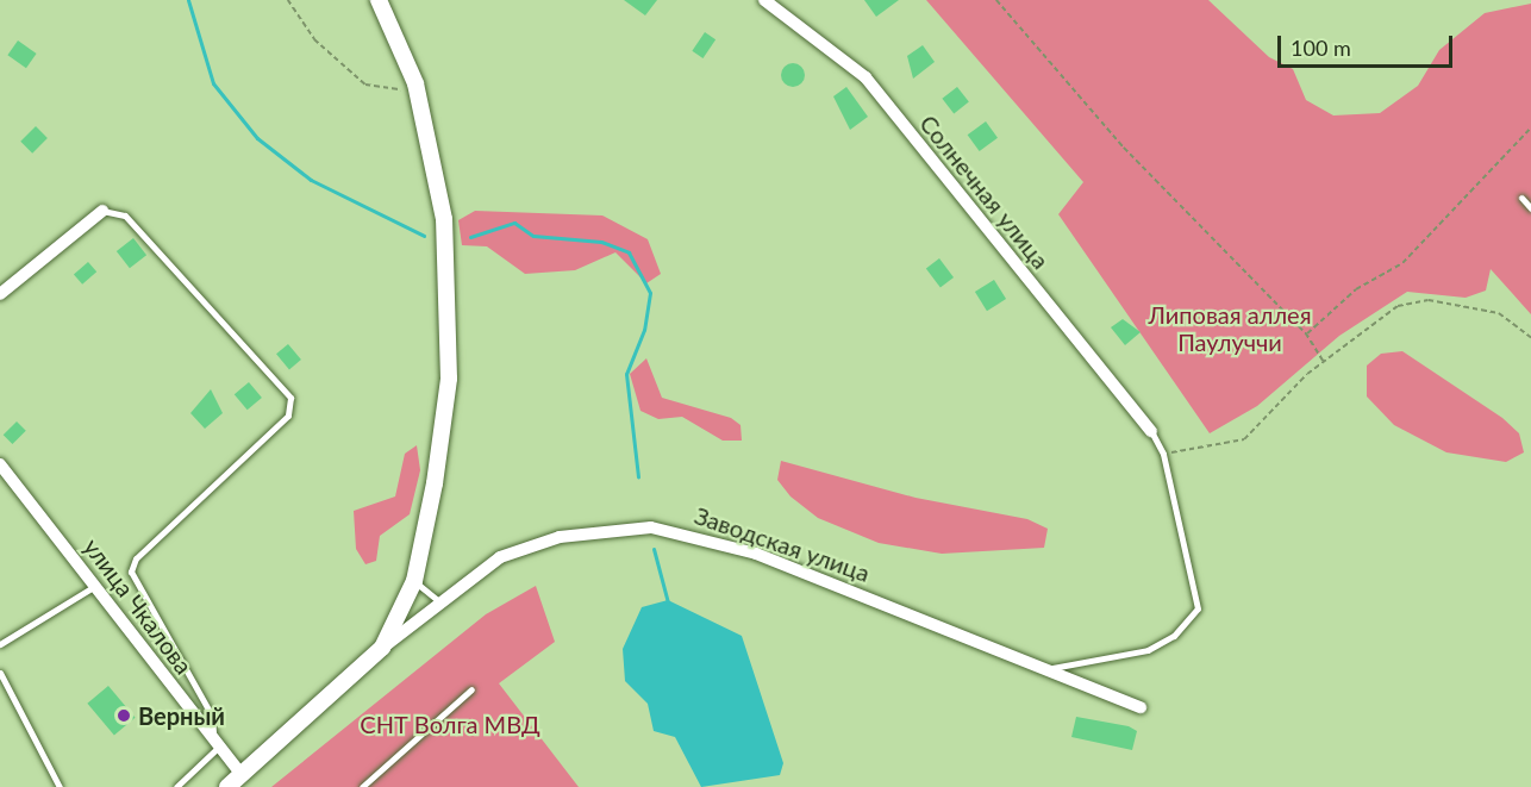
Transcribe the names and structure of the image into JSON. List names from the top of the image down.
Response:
{
  "streets": {
    "street": ["Солнечная улица", "Заводская улица", "улица Чкалова"]
  },
  "parks": ["Липовая аллея Паулуччи", "СНТ Волга МВД"],
  "places": ["Верный"],
  "scale_bar": "100 m"
}
